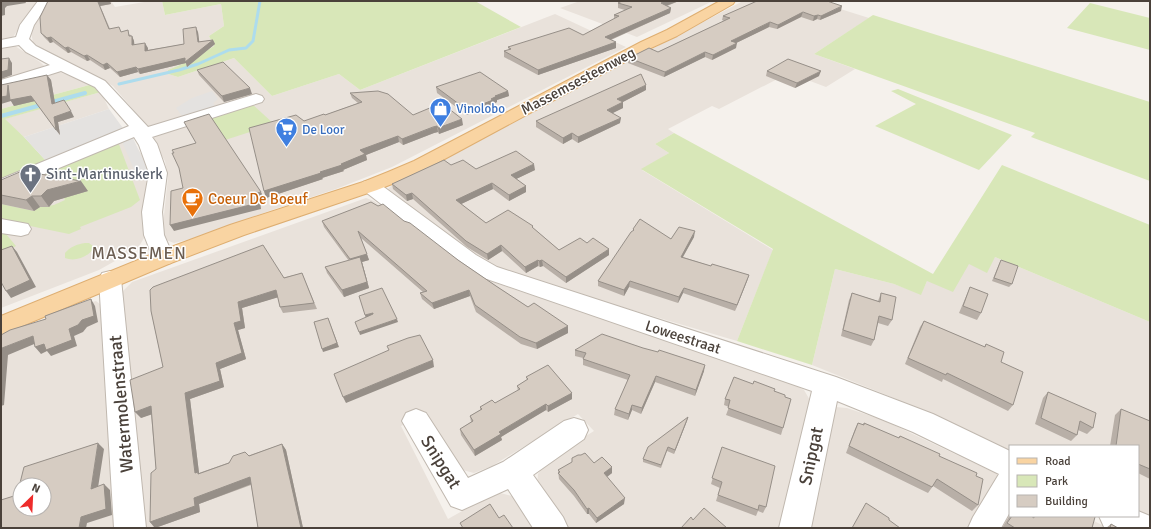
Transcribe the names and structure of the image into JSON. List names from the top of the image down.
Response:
{
  "streets": {
    "main road": ["Massemsesteenweg"],
    "street": ["Loweestraat", "Watermolenstraat", "Snipgat"]
  },
  "crossings": [
    ["Massemsesteenweg", "Loweestraat"],
    ["Massemsesteenweg", "Watermolenstraat"],
    ["Loweestraat", "Snipgat"]
  ],
  "districts": ["MASSEMEN"],
  "places": {
    "shop": ["Vinolobo"],
    "supermarket": ["De Loor"],
    "church": ["Sint-Martinuskerk"],
    "cafe": ["Coeur De Boeuf"]
  },
  "legend": ["Road", "Park", "Building"],
  "north": "top right"
}
